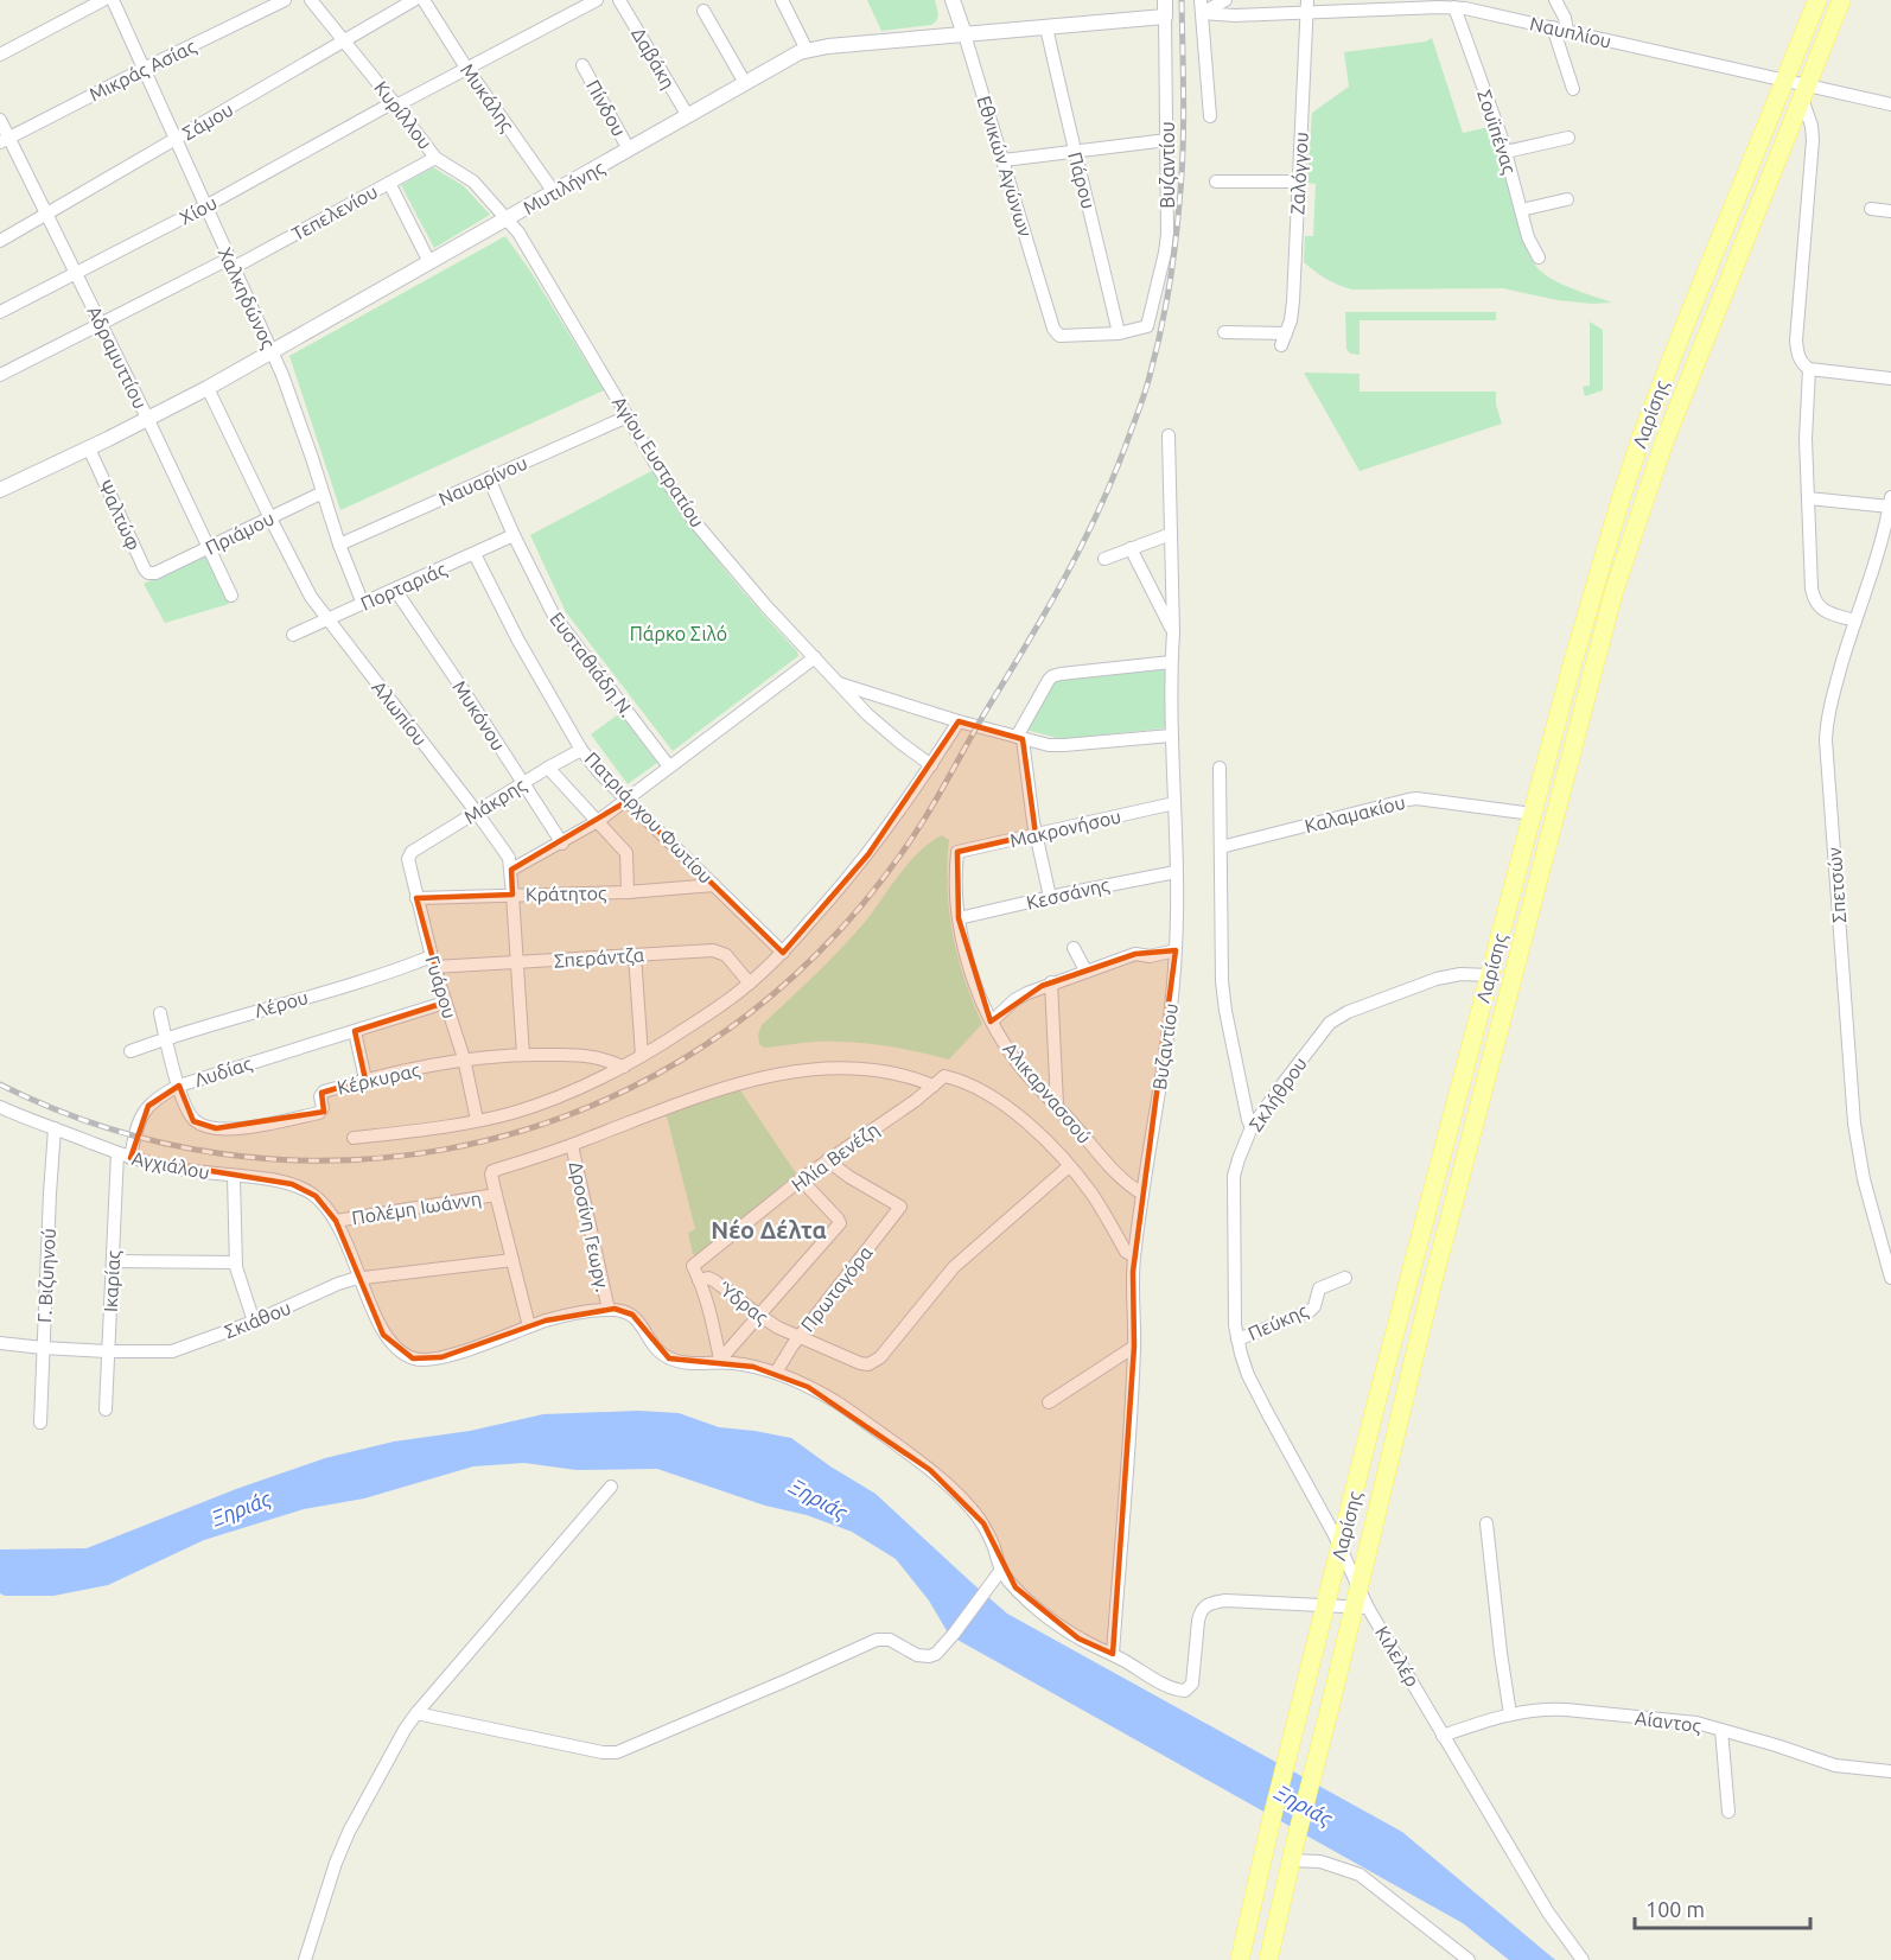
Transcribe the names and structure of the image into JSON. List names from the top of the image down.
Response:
{
  "streets": {
    "main road": ["Λαρίσης"],
    "street": [
      "Ναυπλίου",
      "Δαβάκη",
      "Μικράς Ασίας",
      "Μυκάλης",
      "Πίνδου",
      "Κυρίλλου",
      "Σάμου",
      "Σουϊπένας",
      "Βυζαντίου",
      "Εθνικών Αγώνων",
      "Ζαλόγγου",
      "Πάρου",
      "Μυτιλήνης",
      "Χίου",
      "Τεπελενίου",
      "Χαλκηδώνος",
      "Αδραμυττίου",
      "Αγίου Ευστρατίου",
      "Ναυαρίνου",
      "Ψαλτώφ",
      "Πριάμου",
      "Πορταριάς",
      "Ευσταθιάδη Ν.",
      "Αλωπίου",
      "Μυκόνου",
      "Μάκρης",
      "Καλαμακίου",
      "Πατριάρχου Φωτίου",
      "Μακρονήσου",
      "Σπετσών",
      "Κράτητος",
      "Κεσσάνης",
      "Σπεράντζα",
      "Γυάρου",
      "Λέρου",
      "Λυδίας",
      "Κέρκυρας",
      "Αλικαρνασσού",
      "Σκλήθρου",
      "Ηλία Βενέζη",
      "Αγχιάλου",
      "Πολέμη Ιωάννη",
      "Δροσίνη Γεωργ.",
      "Γ. Βιζυηνού",
      "Ικαρίας",
      "Πρωταγόρα",
      "Ύδρας",
      "Σκιάθου",
      "Πεύκης",
      "Κιλελέρ",
      "Αίαντος"
    ]
  },
  "crossings": [
    ["Ναυπλίου", "Σουϊπένας"],
    ["Ναυπλίου", "Ζαλόγγου"],
    ["Ναυπλίου", "Λαρίσης"],
    ["Δαβάκη", "Μυτιλήνης"],
    ["Μικράς Ασίας", "Χαλκηδώνος"],
    ["Μικράς Ασίας", "Αδραμυττίου"],
    ["Μυκάλης", "Μυτιλήνης"],
    ["Μυκάλης", "Χίου"],
    ["Πίνδου", "Μυτιλήνης"],
    ["Κυρίλλου", "Σάμου"],
    ["Κυρίλλου", "Μυτιλήνης"],
    ["Κυρίλλου", "Χίου"],
    ["Κυρίλλου", "Τεπελενίου"],
    ["Κυρίλλου", "Αγίου Ευστρατίου"],
    ["Σάμου", "Χαλκηδώνος"],
    ["Σάμου", "Αδραμυττίου"],
    ["Βυζαντίου", "Εθνικών Αγώνων"],
    ["Βυζαντίου", "Πάρου"],
    ["Βυζαντίου", "Μυτιλήνης"],
    ["Βυζαντίου", "Μακρονήσου"],
    ["Βυζαντίου", "Κεσσάνης"],
    ["Βυζαντίου", "Αλικαρνασσού"],
    ["Εθνικών Αγώνων", "Πάρου"],
    ["Εθνικών Αγώνων", "Μυτιλήνης"],
    ["Πάρου", "Μυτιλήνης"],
    ["Μυτιλήνης", "Χαλκηδώνος"],
    ["Μυτιλήνης", "Αδραμυττίου"],
    ["Μυτιλήνης", "Αγίου Ευστρατίου"],
    ["Μυτιλήνης", "Ψαλτώφ"],
    ["Μυτιλήνης", "Αλωπίου"],
    ["Χίου", "Χαλκηδώνος"],
    ["Χίου", "Αδραμυττίου"],
    ["Τεπελενίου", "Χαλκηδώνος"],
    ["Τεπελενίου", "Αδραμυττίου"],
    ["Χαλκηδώνος", "Ναυαρίνου"],
    ["Χαλκηδώνος", "Πριάμου"],
    ["Χαλκηδώνος", "Πορταριάς"],
    ["Αδραμυττίου", "Πριάμου"],
    ["Λαρίσης", "Καλαμακίου"],
    ["Λαρίσης", "Σκλήθρου"],
    ["Λαρίσης", "Κιλελέρ"],
    ["Αγίου Ευστρατίου", "Ναυαρίνου"],
    ["Ναυαρίνου", "Ευσταθιάδη Ν."],
    ["Ψαλτώφ", "Πριάμου"],
    ["Πριάμου", "Αλωπίου"],
    ["Πορταριάς", "Ευσταθιάδη Ν."],
    ["Πορταριάς", "Αλωπίου"],
    ["Πορταριάς", "Μυκόνου"],
    ["Πορταριάς", "Πατριάρχου Φωτίου"],
    ["Αλωπίου", "Μάκρης"],
    ["Αλωπίου", "Κράτητος"],
    ["Αλωπίου", "Σπεράντζα"],
    ["Αλωπίου", "Κέρκυρας"],
    ["Μυκόνου", "Μάκρης"],
    ["Μάκρης", "Πατριάρχου Φωτίου"],
    ["Μάκρης", "Γυάρου"],
    ["Πατριάρχου Φωτίου", "Κράτητος"],
    ["Μακρονήσου", "Αλικαρνασσού"],
    ["Κράτητος", "Γυάρου"],
    ["Κεσσάνης", "Αλικαρνασσού"],
    ["Σπεράντζα", "Γυάρου"],
    ["Σπεράντζα", "Λέρου"],
    ["Γυάρου", "Λέρου"],
    ["Γυάρου", "Λυδίας"],
    ["Γυάρου", "Κέρκυρας"],
    ["Λυδίας", "Κέρκυρας"],
    ["Λυδίας", "Αγχιάλου"],
    ["Λυδίας", "Ικαρίας"],
    ["Σκλήθρου", "Πεύκης"],
    ["Ηλία Βενέζη", "Πρωταγόρα"],
    ["Ηλία Βενέζη", "Ύδρας"],
    ["Αγχιάλου", "Πολέμη Ιωάννη"],
    ["Αγχιάλου", "Δροσίνη Γεωργ."],
    ["Αγχιάλου", "Γ. Βιζυηνού"],
    ["Αγχιάλου", "Ικαρίας"],
    ["Αγχιάλου", "Σκιάθου"],
    ["Γ. Βιζυηνού", "Σκιάθου"],
    ["Ικαρίας", "Σκιάθου"],
    ["Πρωταγόρα", "Ύδρας"],
    ["Κιλελέρ", "Αίαντος"]
  ],
  "districts": ["Νέο Δέλτα"],
  "water": ["Ξηριάς"],
  "parks": ["Πάρκο Σιλό"],
  "scale_bar": "100 m"
}
